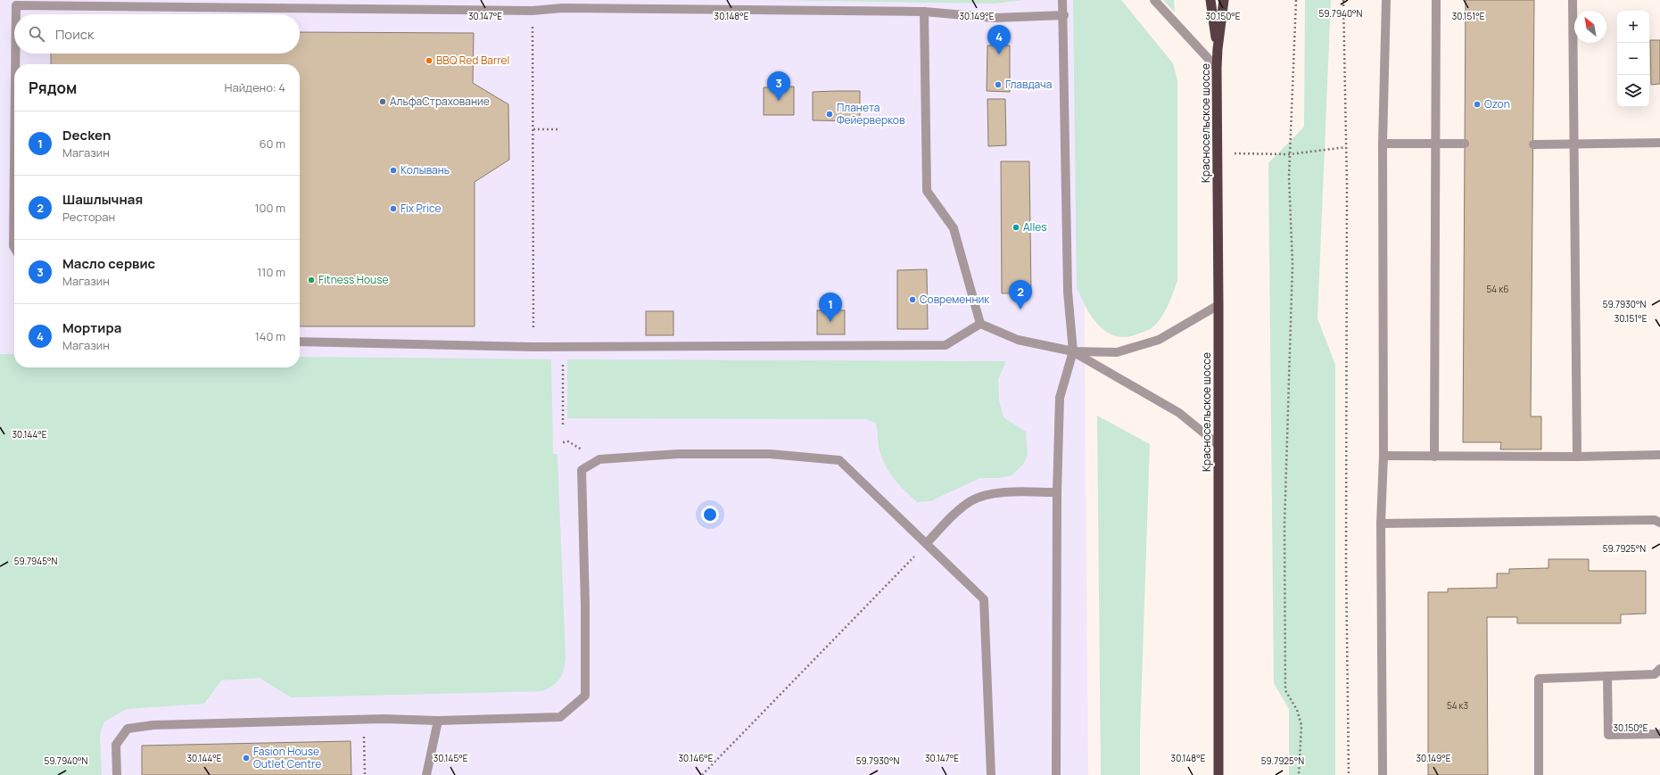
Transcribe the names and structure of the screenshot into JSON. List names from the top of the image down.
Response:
{
  "streets": {
    "highway": ["Красносельское шоссе"]
  },
  "places": [
    "BBQ Red Barrel",
    "Главдача",
    "АльфаСтрахование",
    "Ozon",
    "Планета Фейерверков",
    "Колывань",
    "Fix Price",
    "Alles",
    "Fitness House",
    "Современник",
    "Fasion House Outlet Centre"
  ],
  "house_numbers": ["54 к6", "54 к3"],
  "north": "top left",
  "page": {
    "map_buttons": ["+", "−"],
    "search": "Поиск",
    "pins": [
      "4",
      "3",
      "2",
      "1"
    ],
    "heading": ["Рядом", "Найдено: 4"],
    "list": [
      {
        "mark": "1",
        "name": "Decken",
        "note": "Магазин",
        "value": "60 m"
      },
      {
        "mark": "2",
        "name": "Шашлычная",
        "note": "Ресторан",
        "value": "100 m"
      },
      {
        "mark": "3",
        "name": "Масло сервис",
        "note": "Магазин",
        "value": "110 m"
      },
      {
        "mark": "4",
        "name": "Мортира",
        "note": "Магазин",
        "value": "140 m"
      }
    ]
  },
  "coordinates": [
    "59.7940°N",
    "30.151°E",
    "30.147°E",
    "30.148°E",
    "30.149°E",
    "30.150°E",
    "59.7930°N",
    "30.144°E",
    "59.7925°N",
    "59.7945°N",
    "30.145°E",
    "30.146°E"
  ]
}
